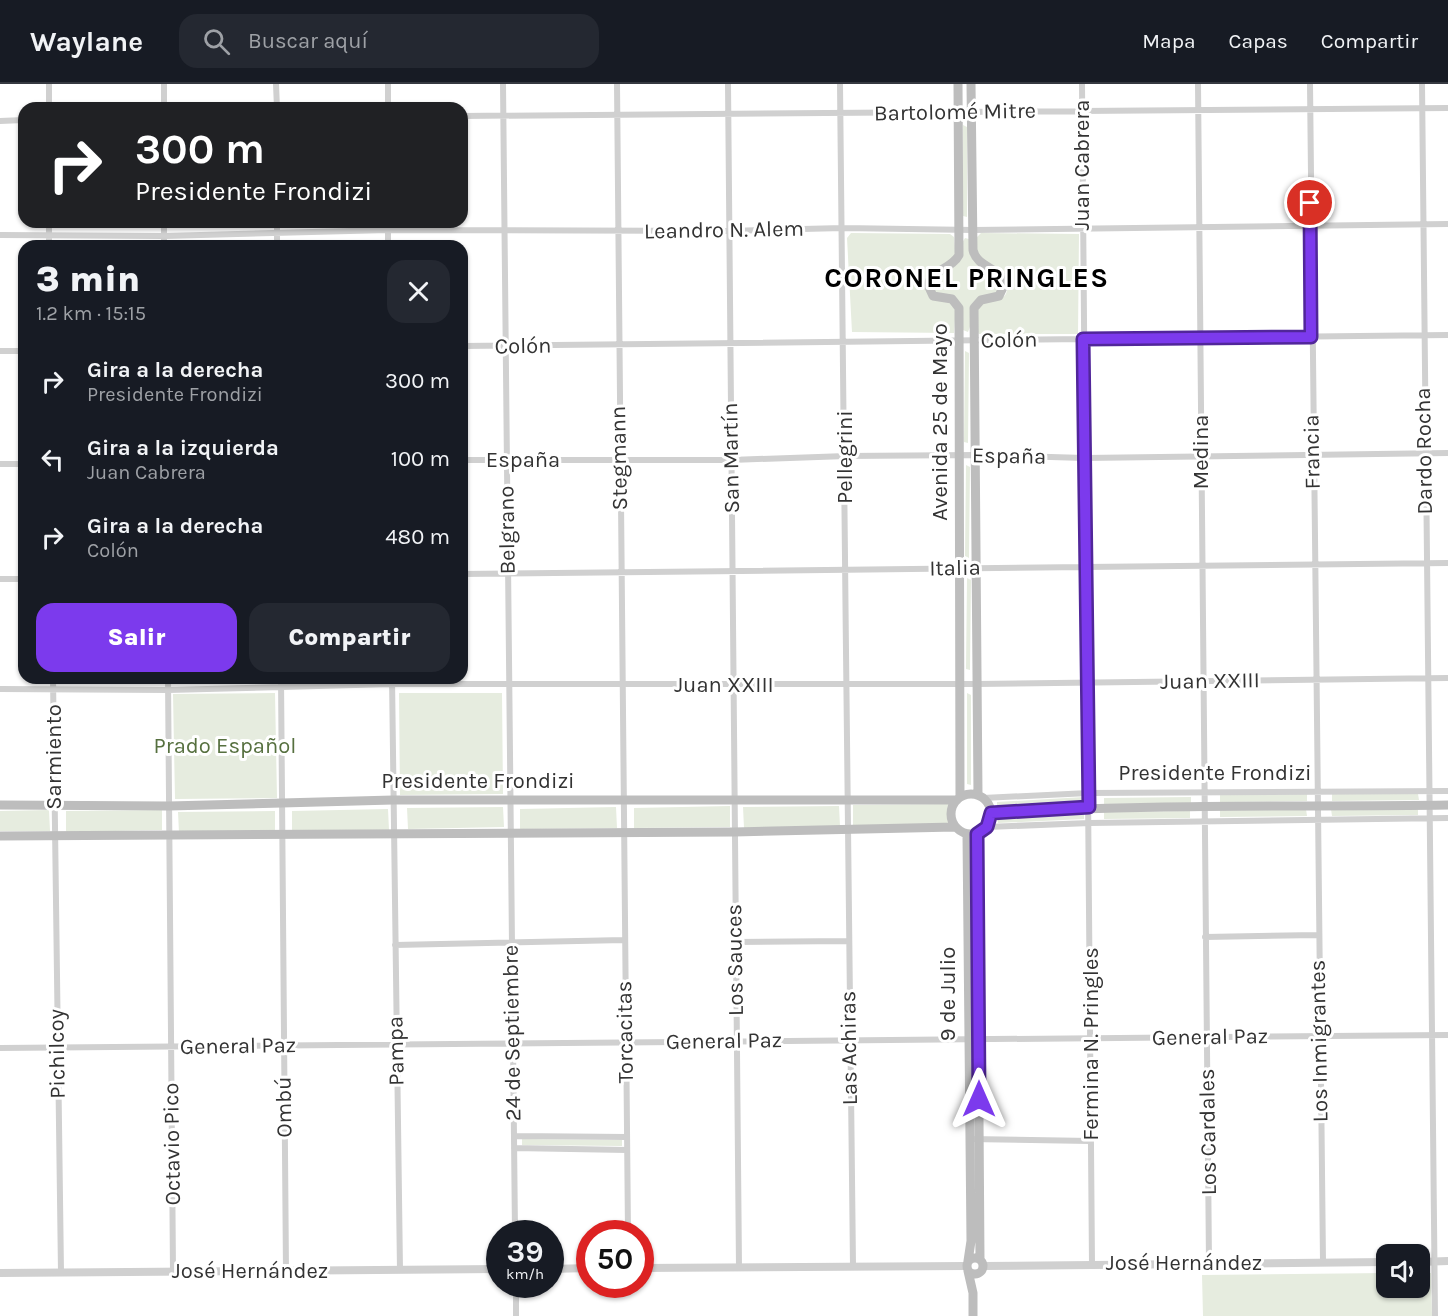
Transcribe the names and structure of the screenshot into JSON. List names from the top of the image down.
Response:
{
  "streets": {
    "main road": ["Avenida 25 de Mayo", "Presidente Frondizi", "9 de Julio"],
    "street": [
      "Bartolomé Mitre",
      "Juan Cabrera",
      "Leandro N. Alem",
      "Colón",
      "Dardo Rocha",
      "Medina",
      "Francia",
      "España",
      "Pellegrini",
      "Stegmann",
      "San Martín",
      "Belgrano",
      "Italia",
      "Juan XXIII",
      "Sarmiento",
      "Los Sauces",
      "Torcacitas",
      "24 de Septiembre",
      "General Paz",
      "Los Inmigrantes",
      "Fermina N. Pringles",
      "Las Achiras",
      "Pampa",
      "Pichilcoy",
      "Ombú",
      "Los Cardales",
      "Octavio Pico",
      "José Hernández"
    ]
  },
  "crossings": [
    ["Bartolomé Mitre", "Juan Cabrera"],
    ["Bartolomé Mitre", "Avenida 25 de Mayo"],
    ["Bartolomé Mitre", "Dardo Rocha"],
    ["Bartolomé Mitre", "Medina"],
    ["Bartolomé Mitre", "Francia"],
    ["Bartolomé Mitre", "Pellegrini"],
    ["Bartolomé Mitre", "Stegmann"],
    ["Bartolomé Mitre", "San Martín"],
    ["Bartolomé Mitre", "Belgrano"],
    ["Juan Cabrera", "Leandro N. Alem"],
    ["Juan Cabrera", "Colón"],
    ["Juan Cabrera", "España"],
    ["Juan Cabrera", "Italia"],
    ["Juan Cabrera", "Juan XXIII"],
    ["Juan Cabrera", "Presidente Frondizi"],
    ["Juan Cabrera", "Fermina N. Pringles"],
    ["Leandro N. Alem", "Avenida 25 de Mayo"],
    ["Leandro N. Alem", "Dardo Rocha"],
    ["Leandro N. Alem", "Medina"],
    ["Leandro N. Alem", "Francia"],
    ["Leandro N. Alem", "Pellegrini"],
    ["Leandro N. Alem", "Stegmann"],
    ["Leandro N. Alem", "San Martín"],
    ["Leandro N. Alem", "Belgrano"],
    ["Colón", "Avenida 25 de Mayo"],
    ["Colón", "Dardo Rocha"],
    ["Colón", "Medina"],
    ["Colón", "Francia"],
    ["Colón", "Pellegrini"],
    ["Colón", "Stegmann"],
    ["Colón", "San Martín"],
    ["Colón", "Belgrano"],
    ["Avenida 25 de Mayo", "España"],
    ["Avenida 25 de Mayo", "Italia"],
    ["Avenida 25 de Mayo", "Juan XXIII"],
    ["Avenida 25 de Mayo", "Presidente Frondizi"],
    ["Avenida 25 de Mayo", "9 de Julio"],
    ["Dardo Rocha", "España"],
    ["Dardo Rocha", "Italia"],
    ["Dardo Rocha", "Juan XXIII"],
    ["Dardo Rocha", "Presidente Frondizi"],
    ["Dardo Rocha", "General Paz"],
    ["Medina", "España"],
    ["Medina", "Italia"],
    ["Medina", "Juan XXIII"],
    ["Medina", "Presidente Frondizi"],
    ["Medina", "Los Cardales"],
    ["Francia", "España"],
    ["Francia", "Italia"],
    ["Francia", "Juan XXIII"],
    ["Francia", "Presidente Frondizi"],
    ["Francia", "Los Inmigrantes"],
    ["España", "Pellegrini"],
    ["España", "Stegmann"],
    ["España", "San Martín"],
    ["España", "Belgrano"],
    ["Pellegrini", "Italia"],
    ["Pellegrini", "Juan XXIII"],
    ["Pellegrini", "Presidente Frondizi"],
    ["Pellegrini", "Las Achiras"],
    ["Stegmann", "Italia"],
    ["Stegmann", "Juan XXIII"],
    ["Stegmann", "Presidente Frondizi"],
    ["Stegmann", "Torcacitas"],
    ["San Martín", "Italia"],
    ["San Martín", "Juan XXIII"],
    ["San Martín", "Presidente Frondizi"],
    ["San Martín", "Los Sauces"],
    ["Belgrano", "Italia"],
    ["Belgrano", "Juan XXIII"],
    ["Belgrano", "Presidente Frondizi"],
    ["Belgrano", "24 de Septiembre"],
    ["Juan XXIII", "Sarmiento"],
    ["Juan XXIII", "Ombú"],
    ["Juan XXIII", "Octavio Pico"],
    ["Sarmiento", "Presidente Frondizi"],
    ["Sarmiento", "Pichilcoy"],
    ["Presidente Frondizi", "9 de Julio"],
    ["Presidente Frondizi", "Los Inmigrantes"],
    ["Presidente Frondizi", "Fermina N. Pringles"],
    ["Presidente Frondizi", "Pampa"],
    ["Presidente Frondizi", "Ombú"],
    ["Presidente Frondizi", "Los Cardales"],
    ["Presidente Frondizi", "Octavio Pico"],
    ["Los Sauces", "General Paz"],
    ["9 de Julio", "General Paz"],
    ["9 de Julio", "José Hernández"],
    ["Torcacitas", "General Paz"],
    ["24 de Septiembre", "General Paz"],
    ["General Paz", "Los Inmigrantes"],
    ["General Paz", "Fermina N. Pringles"],
    ["General Paz", "Las Achiras"],
    ["General Paz", "Pampa"],
    ["General Paz", "Pichilcoy"],
    ["General Paz", "Ombú"],
    ["General Paz", "Los Cardales"],
    ["General Paz", "Octavio Pico"],
    ["Los Inmigrantes", "José Hernández"],
    ["Fermina N. Pringles", "José Hernández"],
    ["Pampa", "José Hernández"],
    ["Pichilcoy", "José Hernández"],
    ["Ombú", "José Hernández"],
    ["Los Cardales", "José Hernández"],
    ["Octavio Pico", "José Hernández"]
  ],
  "districts": ["CORONEL PRINGLES"],
  "parks": ["Prado Español"],
  "page": {
    "header": "Waylane",
    "search": "Buscar aquí",
    "nav": ["Mapa", "Capas", "Compartir"],
    "turn": ["300 m", "Presidente Frondizi"],
    "heading": ["3 min", "1.2 km · 15:15"],
    "list": [
      {
        "name": "Gira a la derecha",
        "note": "Presidente Frondizi",
        "value": "300 m"
      },
      {
        "name": "Gira a la izquierda",
        "note": "Juan Cabrera",
        "value": "100 m"
      },
      {
        "name": "Gira a la derecha",
        "note": "Colón",
        "value": "480 m"
      }
    ],
    "buttons": ["Salir", "Compartir"],
    "speed": "39 km/h",
    "limit": "50"
  }
}
